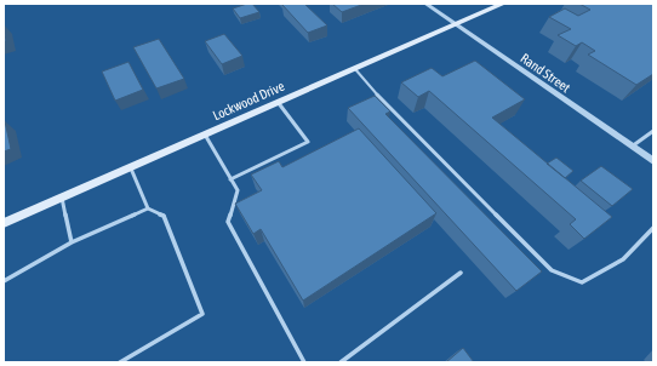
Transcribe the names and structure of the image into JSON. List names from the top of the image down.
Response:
{
  "streets": {
    "main road": ["Lockwood Drive"],
    "street": ["Rand Street"]
  },
  "crossings": [
    ["Rand Street", "Lockwood Drive"]
  ]
}
